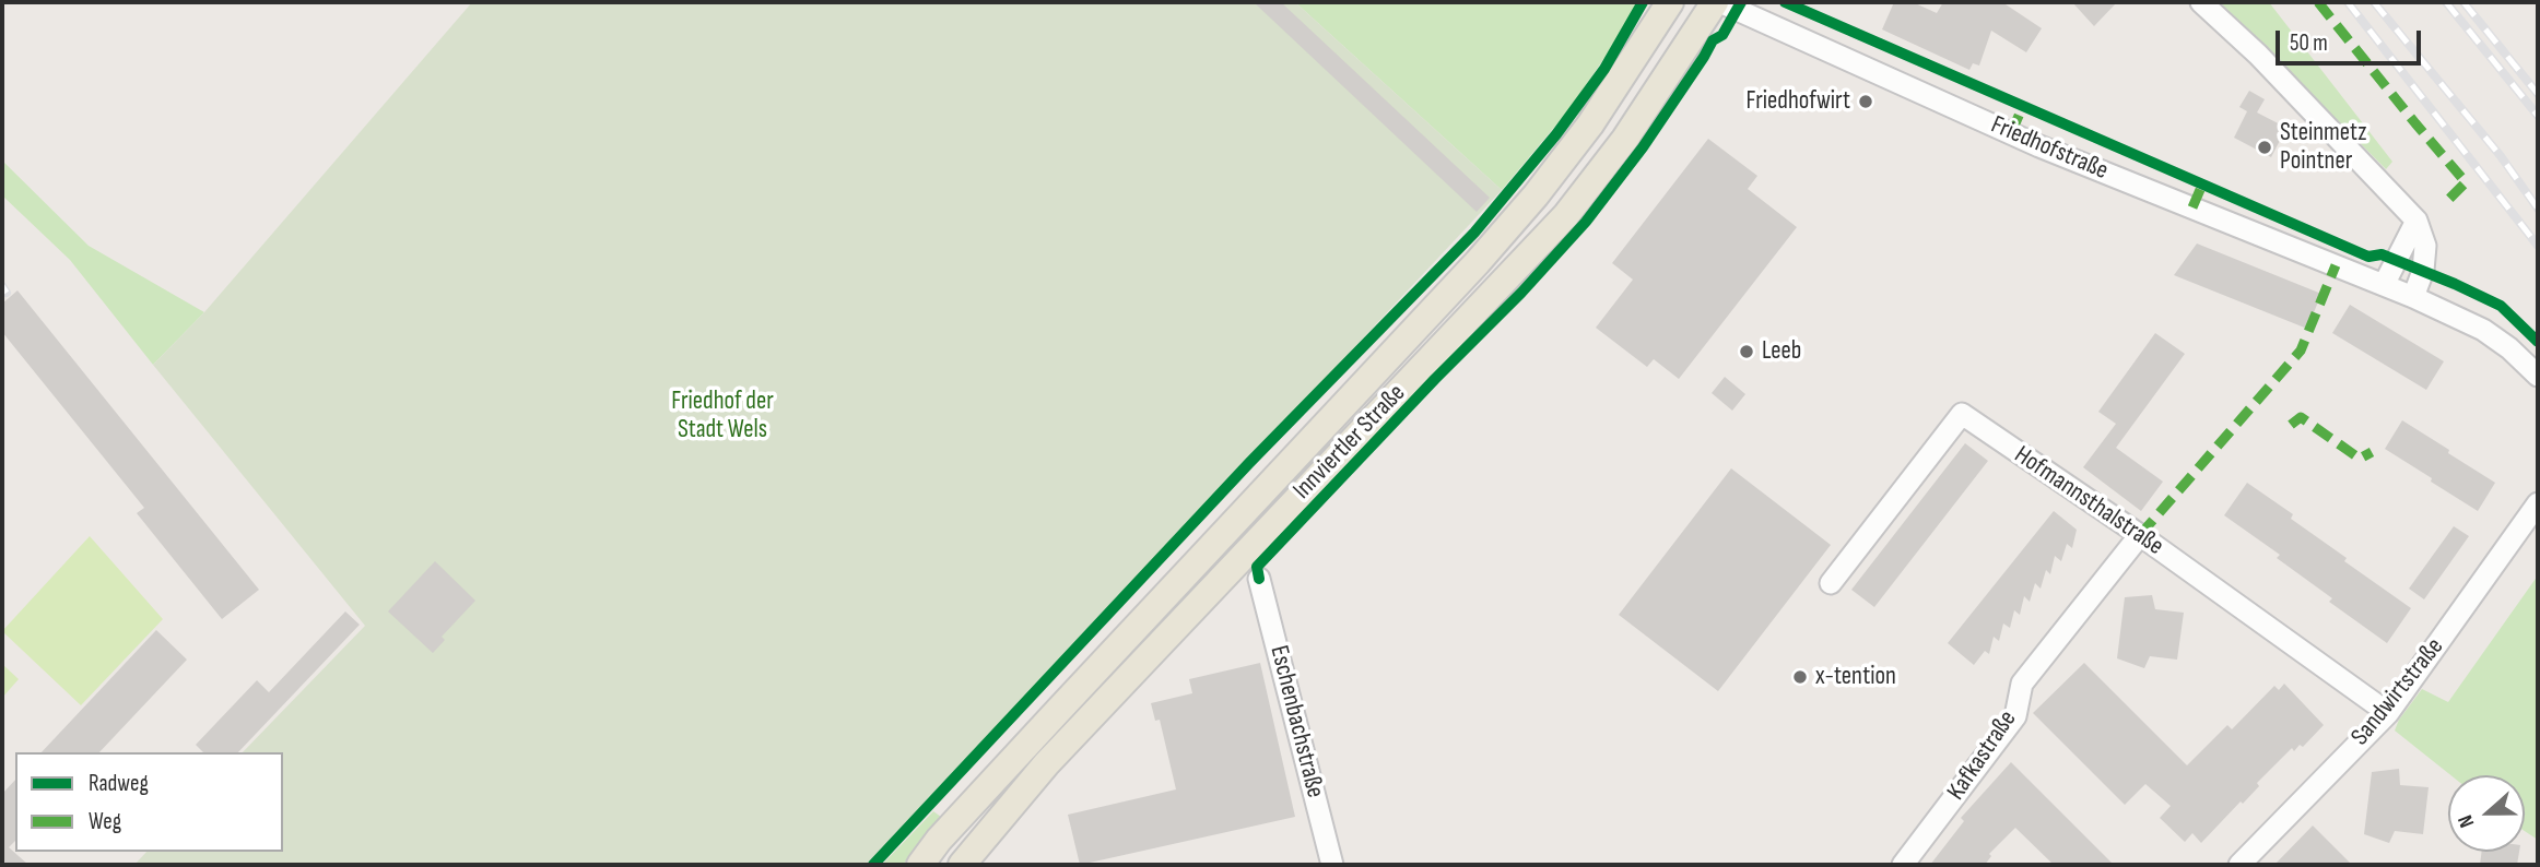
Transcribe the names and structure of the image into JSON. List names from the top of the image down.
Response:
{
  "streets": {
    "main road": ["Innviertler Straße"],
    "street": [
      "Friedhofstraße",
      "Hofmannsthalstraße",
      "Sandwirtstraße",
      "Eschenbachstraße",
      "Kafkastraße"
    ]
  },
  "crossings": [
    ["Friedhofstraße", "Innviertler Straße"],
    ["Hofmannsthalstraße", "Sandwirtstraße"],
    ["Hofmannsthalstraße", "Kafkastraße"]
  ],
  "parks": ["Friedhof der Stadt Wels"],
  "places": [
    "Friedhofwirt",
    "Steinmetz Pointner",
    "Leeb",
    "x-tention"
  ],
  "legend": ["Radweg", "Weg"],
  "scale_bar": "50 m",
  "north": "left"
}
